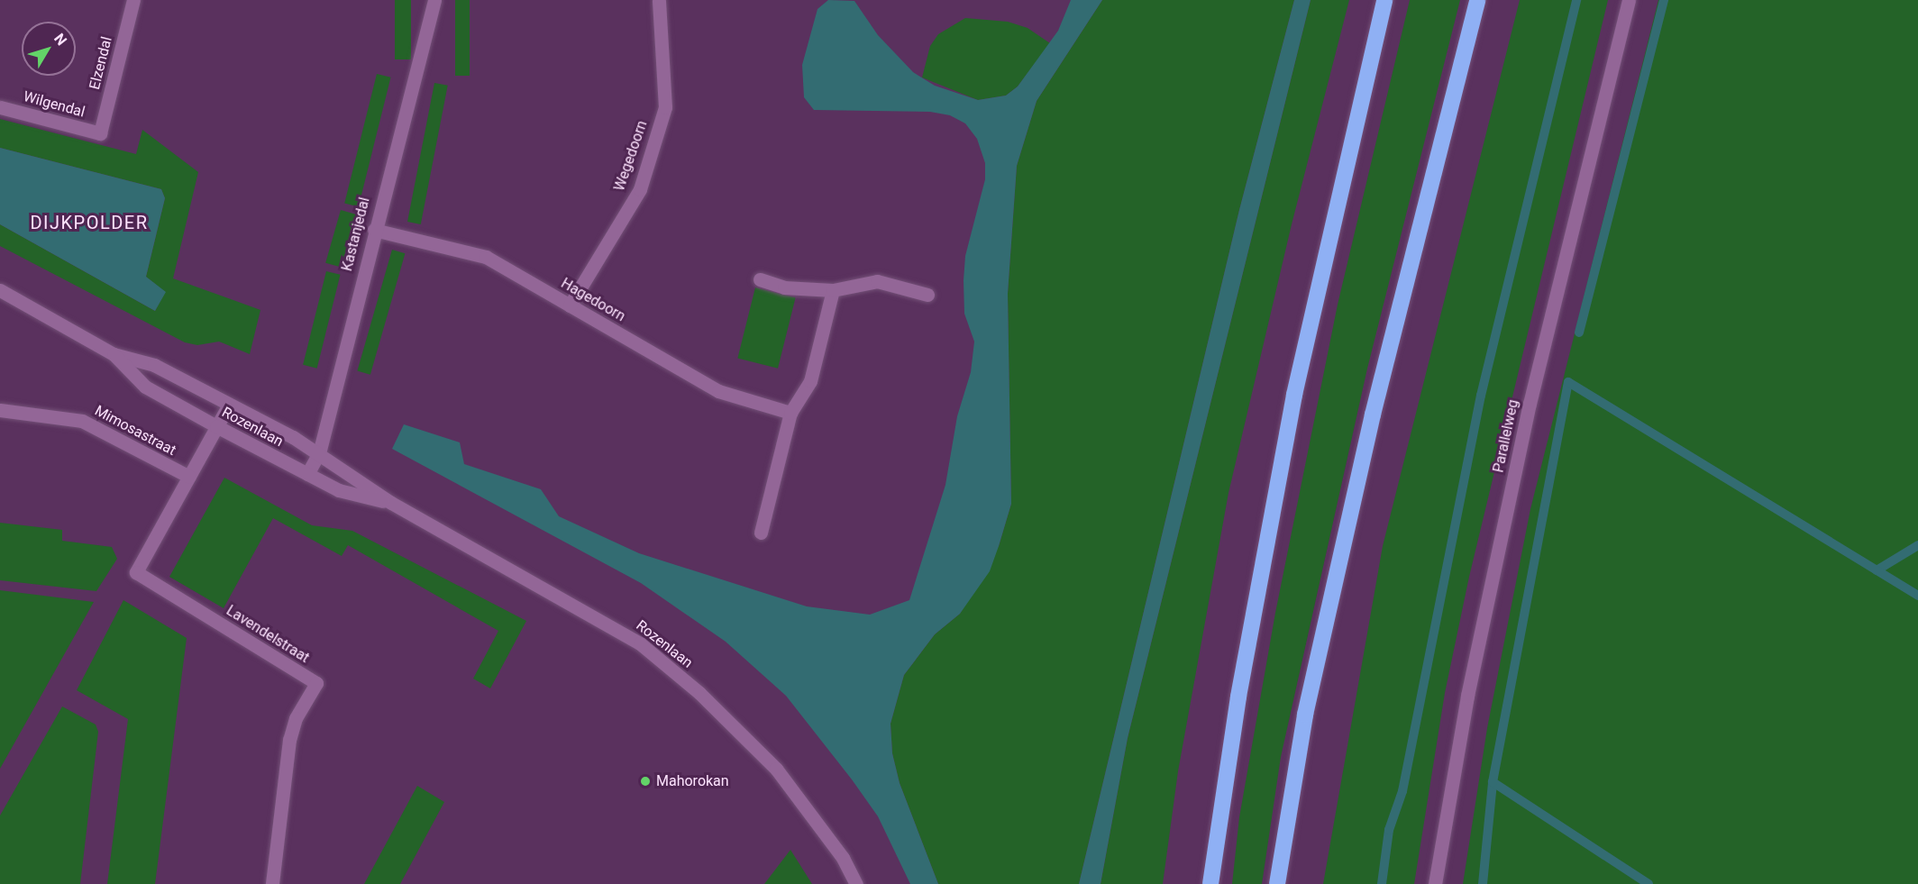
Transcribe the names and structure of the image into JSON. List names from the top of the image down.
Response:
{
  "streets": {
    "street": [
      "Elzendal",
      "Wilgendal",
      "Wegedoorn",
      "Kastanjedal",
      "Hagedoorn",
      "Rozenlaan",
      "Mimosastraat",
      "Parallelweg",
      "Lavendelstraat"
    ]
  },
  "crossings": [
    ["Elzendal", "Wilgendal"],
    ["Wegedoorn", "Hagedoorn"],
    ["Kastanjedal", "Hagedoorn"],
    ["Kastanjedal", "Rozenlaan"],
    ["Mimosastraat", "Lavendelstraat"]
  ],
  "districts": ["DIJKPOLDER"],
  "places": ["Mahorokan"],
  "north": "top right"
}
